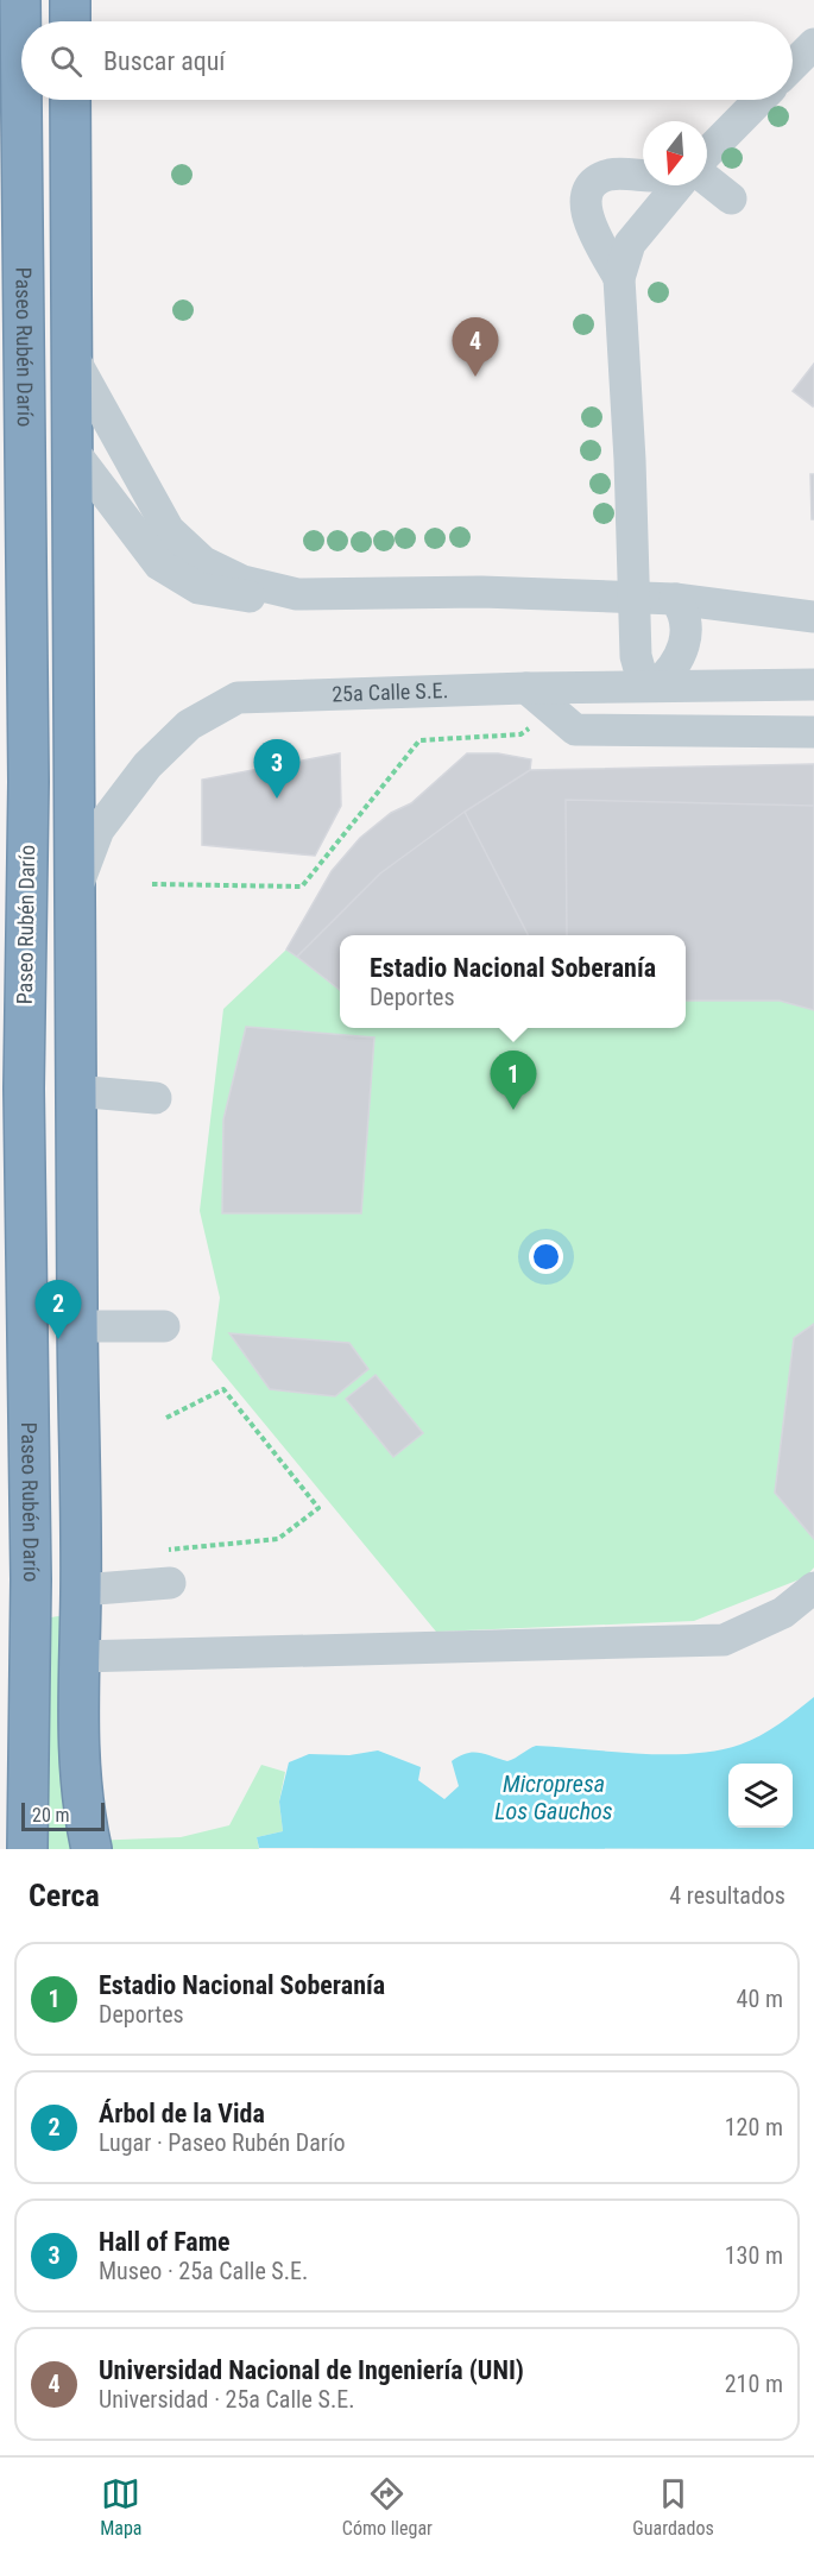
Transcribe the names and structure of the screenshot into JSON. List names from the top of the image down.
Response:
{
  "streets": {
    "highway": ["Paseo Rubén Darío"],
    "street": ["25a Calle S.E."]
  },
  "crossings": [
    ["Paseo Rubén Darío", "25a Calle S.E."]
  ],
  "water": ["Micropresa Los Gauchos"],
  "scale_bar": "20 m",
  "north": "bottom",
  "page": {
    "search": "Buscar aquí",
    "pins": [
      "4",
      "3",
      "1",
      "2"
    ],
    "popup": ["Estadio Nacional Soberanía", "Deportes"],
    "scale": "20 m",
    "heading": ["Cerca", "4 resultados"],
    "list": [
      {
        "mark": "1",
        "name": "Estadio Nacional Soberanía",
        "note": "Deportes",
        "value": "40 m"
      },
      {
        "mark": "2",
        "name": "Árbol de la Vida",
        "note": "Lugar · Paseo Rubén Darío",
        "value": "120 m"
      },
      {
        "mark": "3",
        "name": "Hall of Fame",
        "note": "Museo · 25a Calle S.E.",
        "value": "130 m"
      },
      {
        "mark": "4",
        "name": "Universidad Nacional de Ingeniería (UNI)",
        "note": "Universidad · 25a Calle S.E.",
        "value": "210 m"
      }
    ],
    "nav": ["Mapa", "Cómo llegar", "Guardados"]
  }
}
